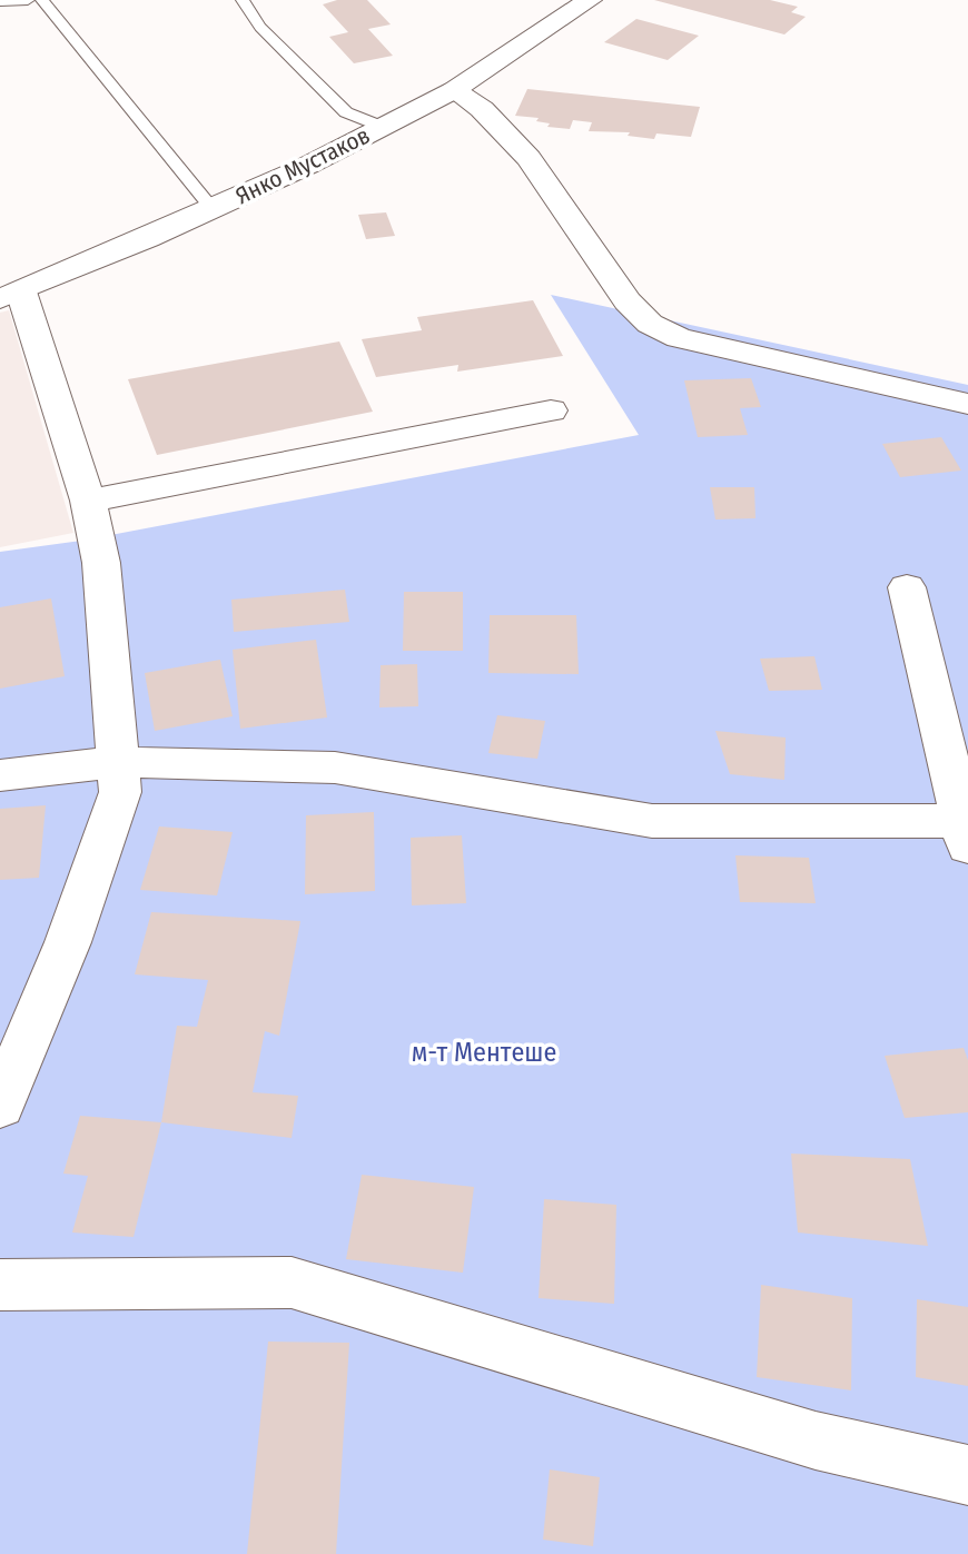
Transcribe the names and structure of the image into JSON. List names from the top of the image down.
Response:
{
  "streets": {
    "street": ["Янко Мустаков"]
  },
  "parks": ["м-т Ментeше"]
}
